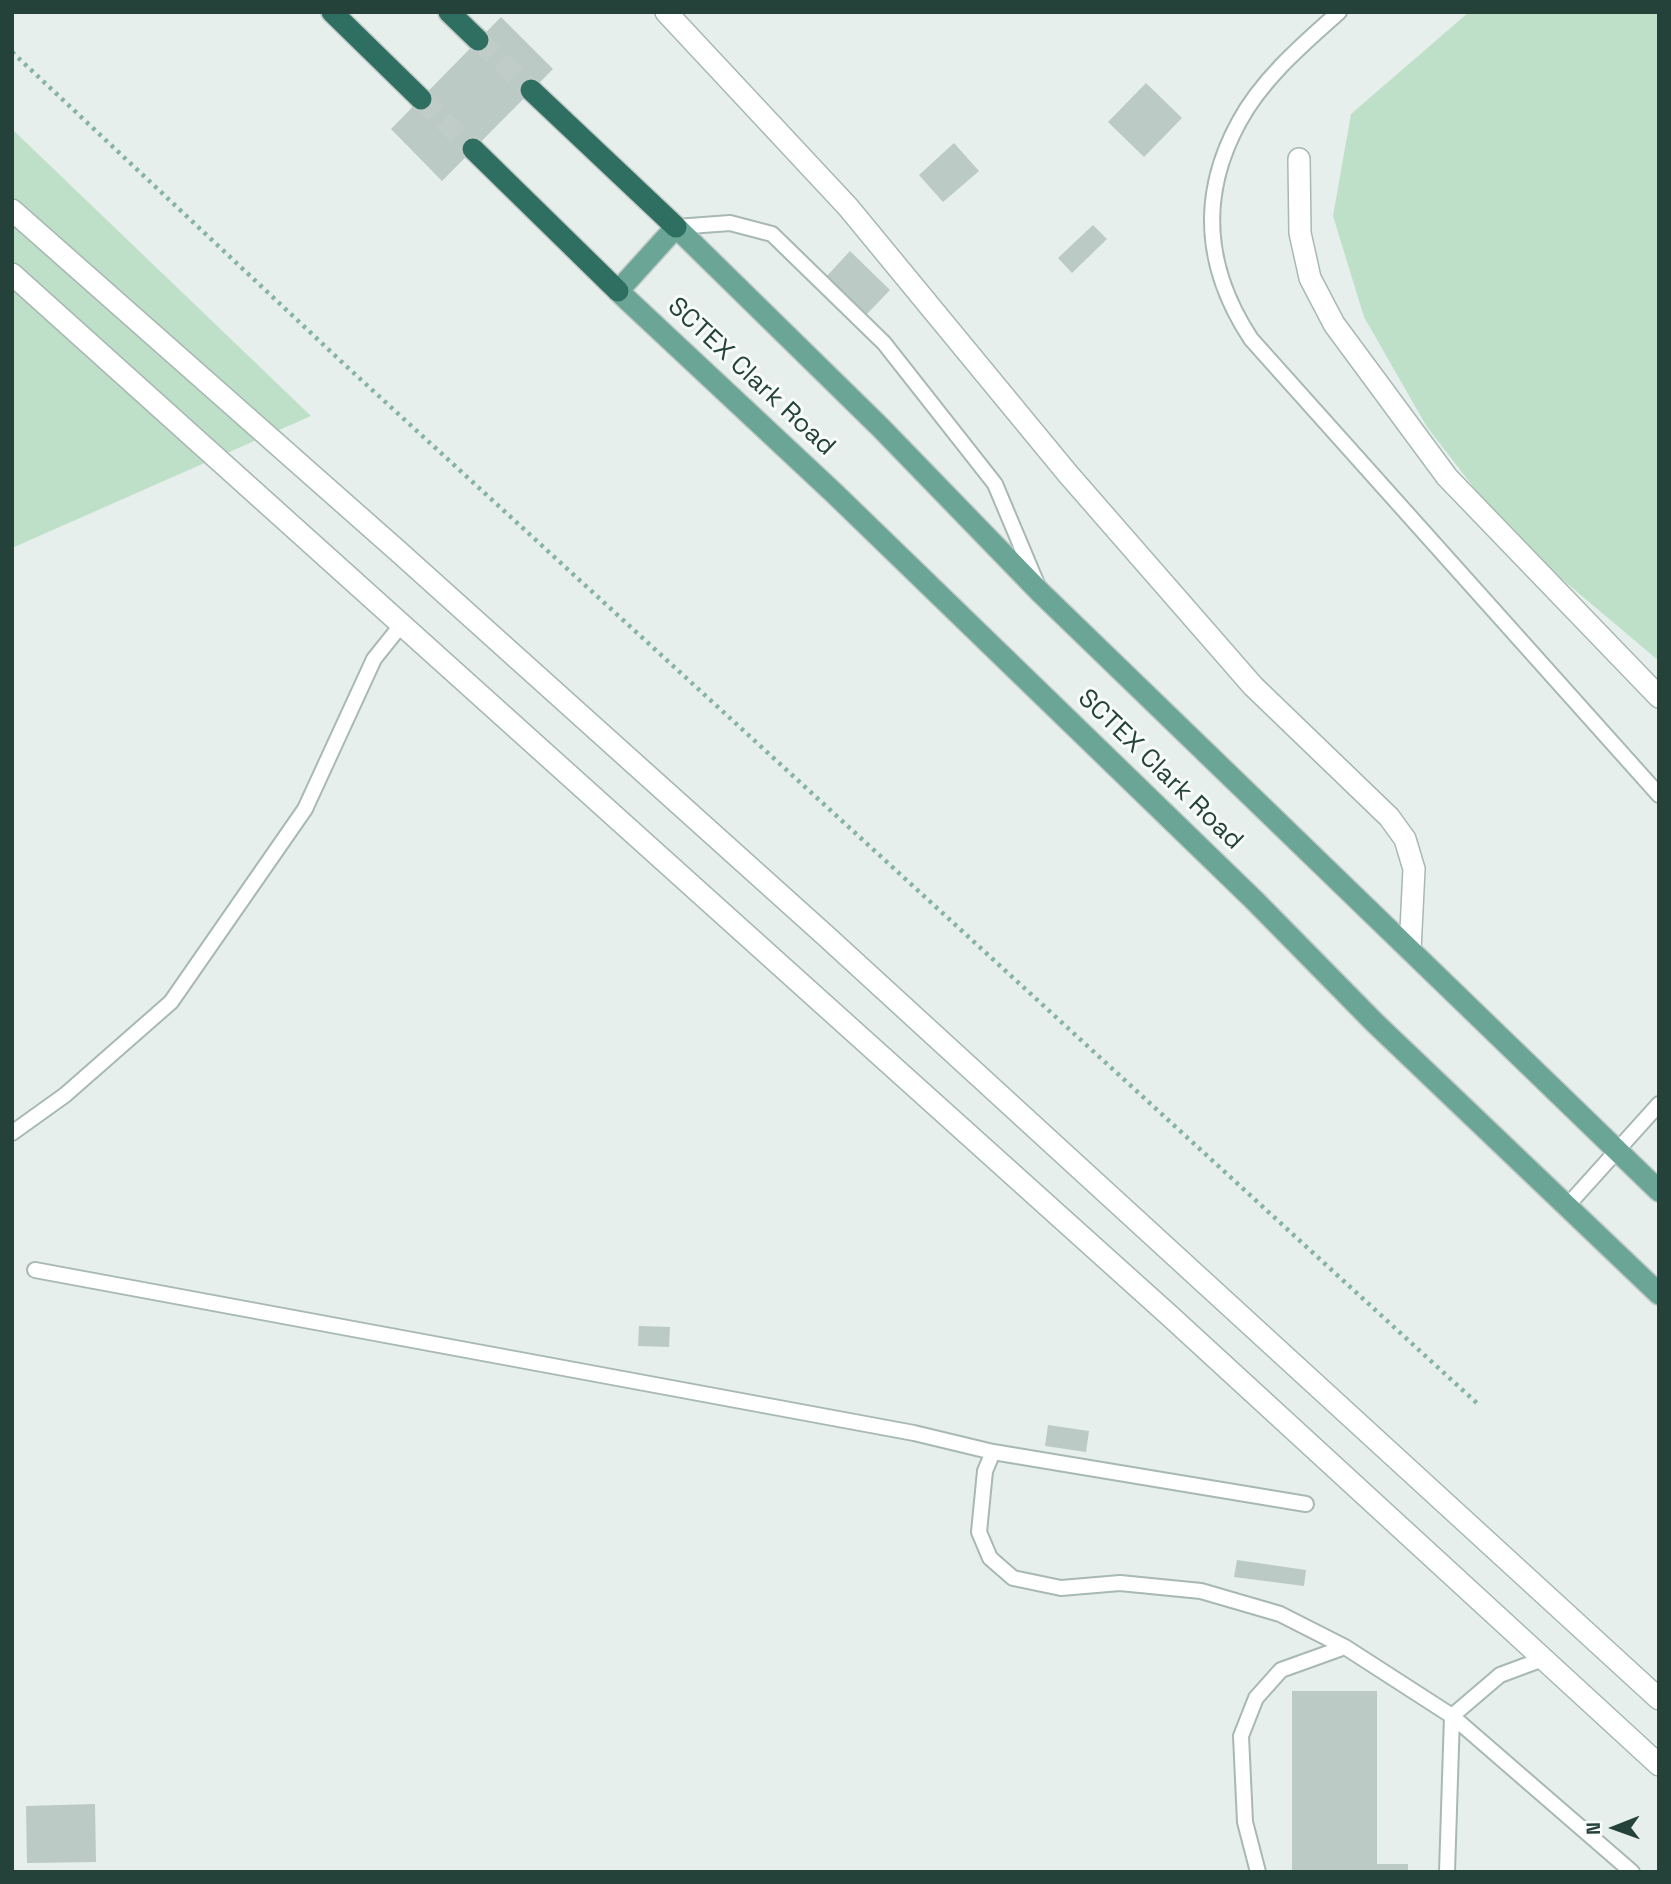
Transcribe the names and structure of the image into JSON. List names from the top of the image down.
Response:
{
  "streets": {
    "main road": ["SCTEX Clark Road"]
  },
  "north": "left"
}
